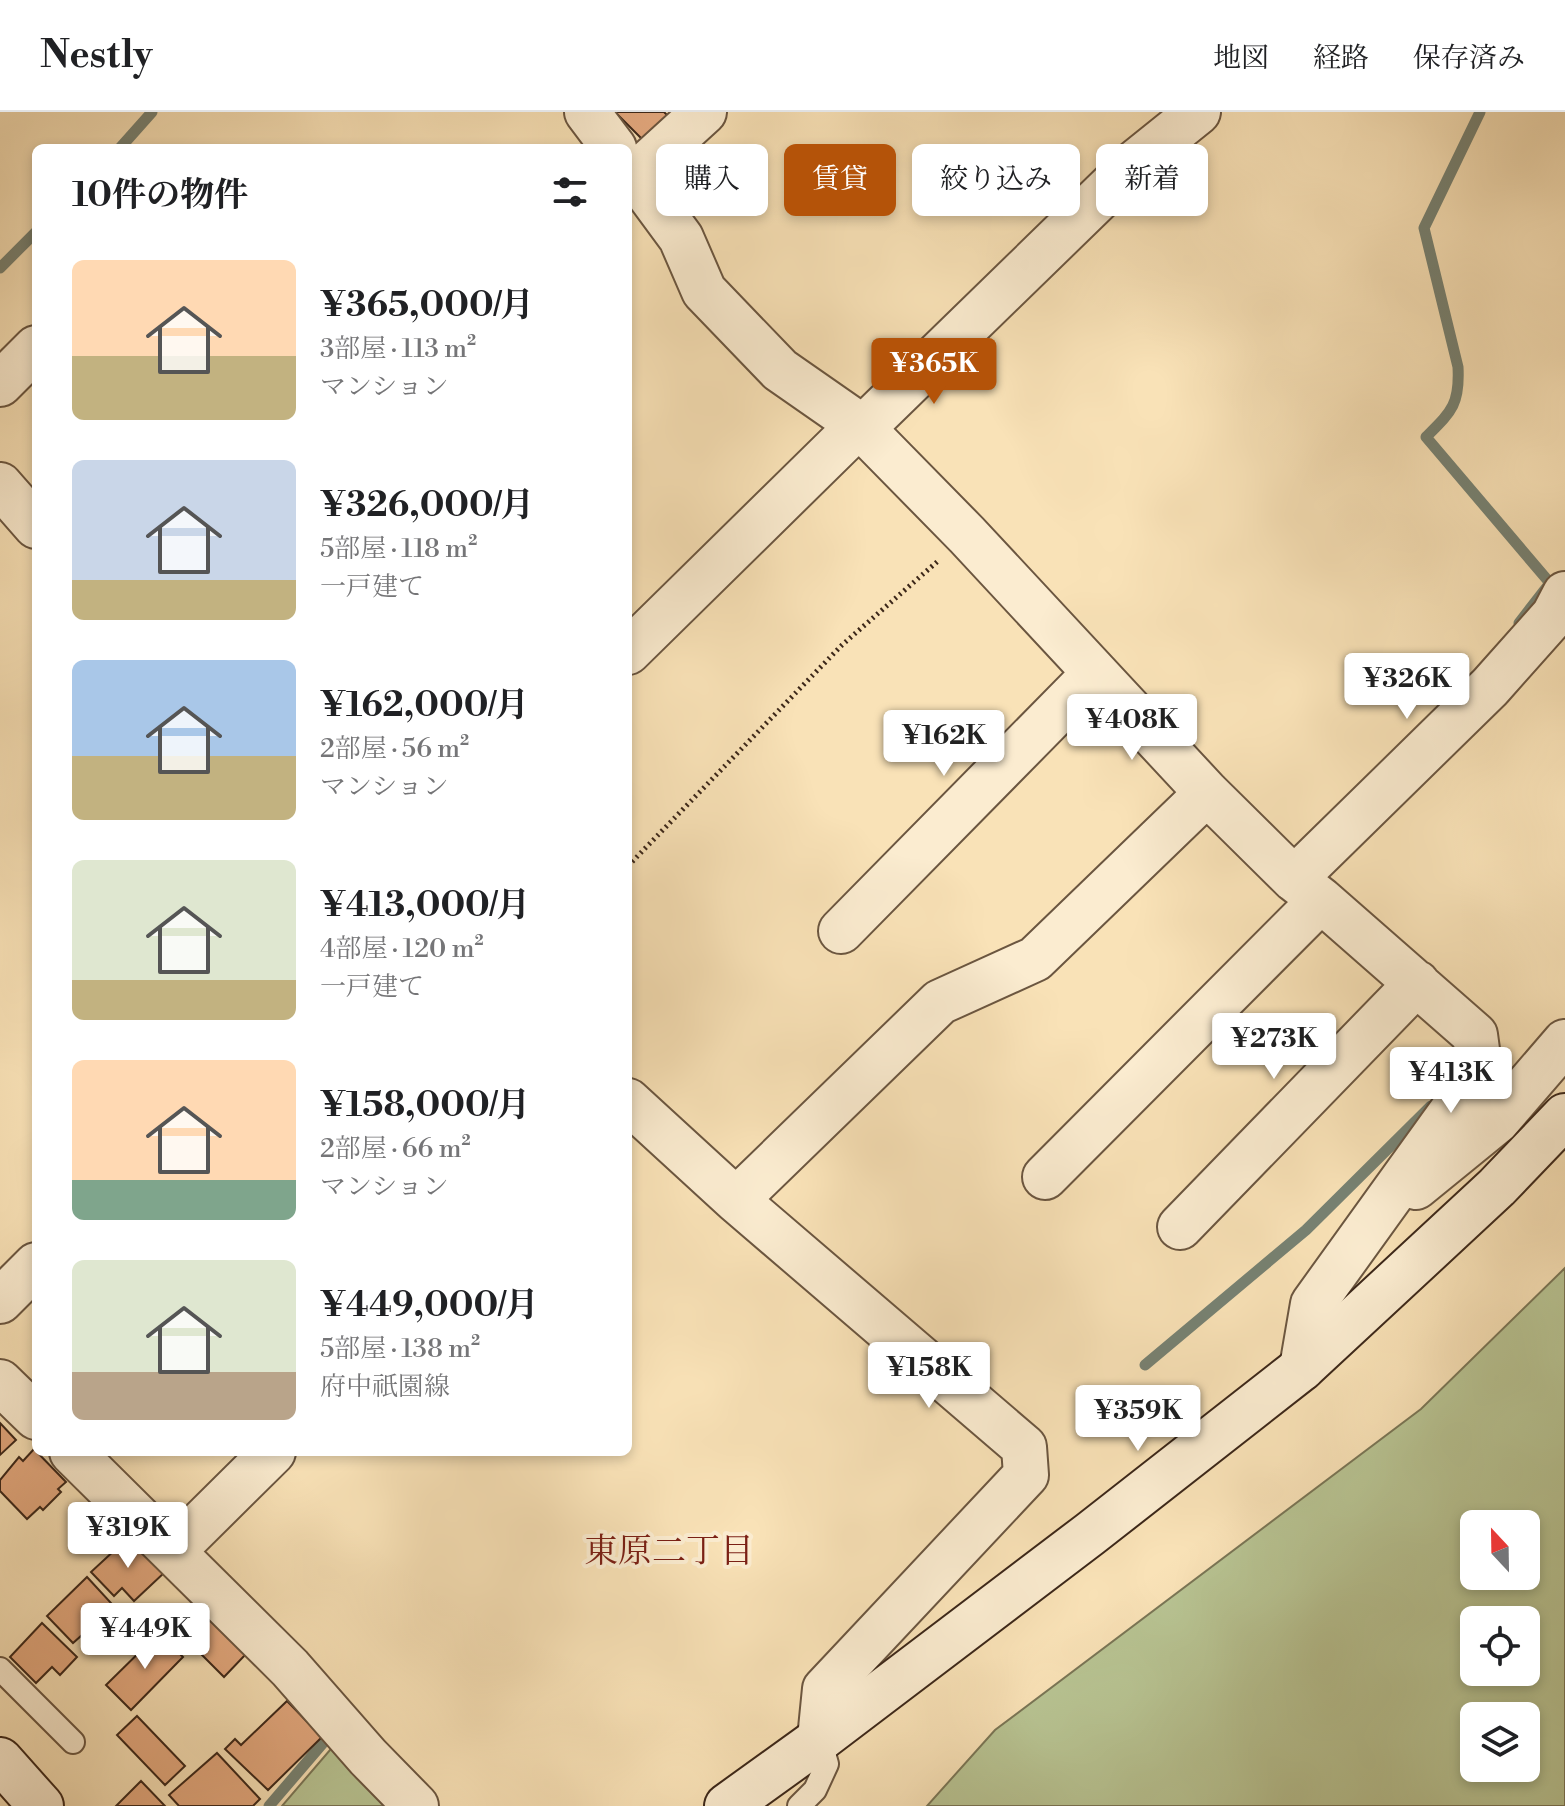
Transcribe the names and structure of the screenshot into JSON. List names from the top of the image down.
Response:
{
  "districts": ["東原二丁目"],
  "north": "top",
  "page": {
    "header": "Nestly",
    "nav": ["地図", "経路", "保存済み"],
    "chip": [
      "購入",
      "賃貸",
      "絞り込み",
      "新着"
    ],
    "heading": "10件の物件",
    "list": [
      {
        "name": "¥365,000/月",
        "note": "3部屋 · 113 m² · マンション"
      },
      {
        "name": "¥326,000/月",
        "note": "5部屋 · 118 m² · 一戸建て"
      },
      {
        "name": "¥162,000/月",
        "note": "2部屋 · 56 m² · マンション"
      },
      {
        "name": "¥413,000/月",
        "note": "4部屋 · 120 m² · 一戸建て"
      },
      {
        "name": "¥158,000/月",
        "note": "2部屋 · 66 m² · マンション"
      },
      {
        "name": "¥449,000/月",
        "note": "5部屋 · 138 m² · 府中祇園線"
      }
    ],
    "price": [
      "¥365K",
      "¥326K",
      "¥408K",
      "¥162K",
      "¥273K",
      "¥413K",
      "¥158K",
      "¥359K",
      "¥319K",
      "¥449K"
    ]
  }
}
